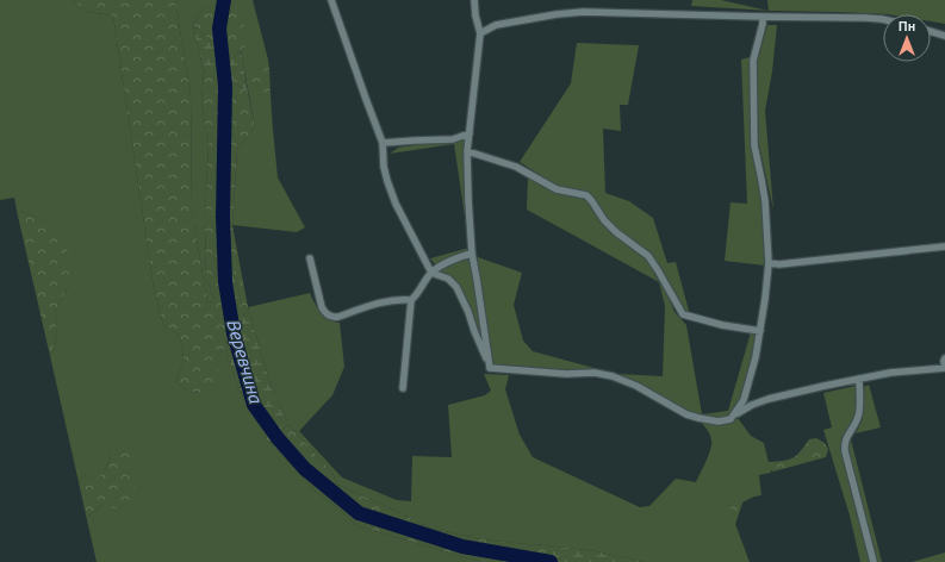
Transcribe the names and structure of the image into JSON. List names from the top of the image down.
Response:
{
  "water": ["Веревчина"],
  "north": "top"
}
